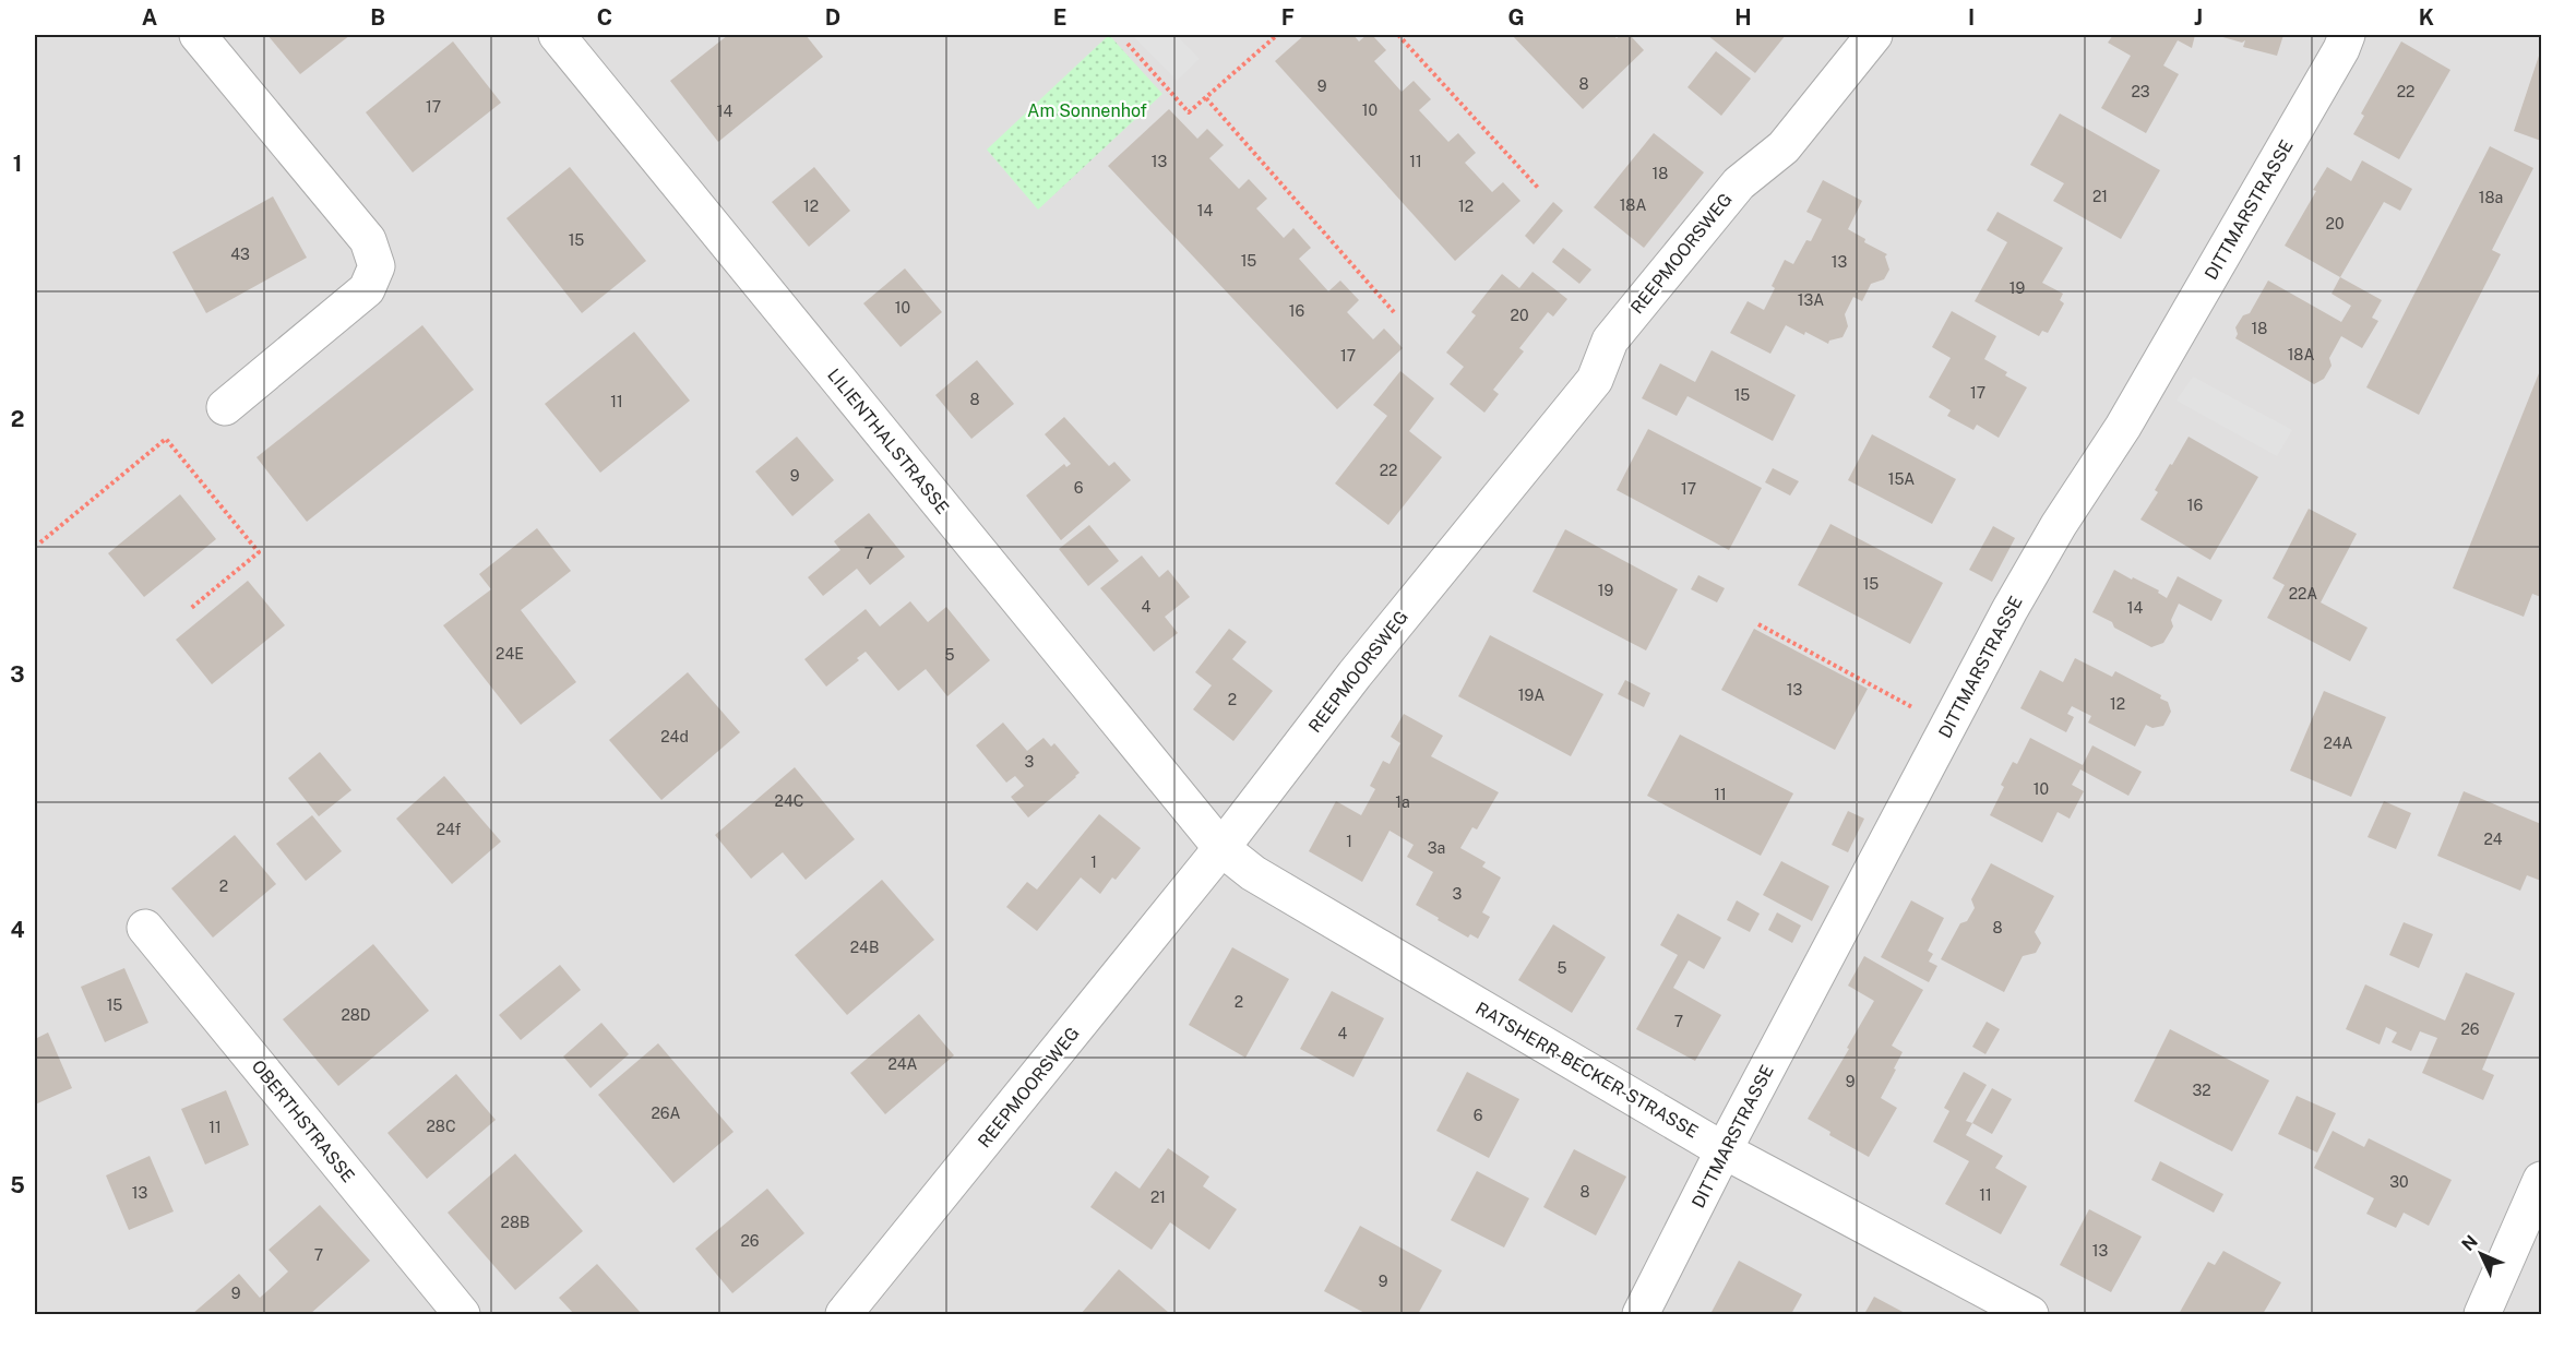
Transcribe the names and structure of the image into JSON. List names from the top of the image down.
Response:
{
  "streets": {
    "street": [
      "DITTMARSTRASSE",
      "REEPMOORSWEG",
      "LILIENTHALSTRASSE",
      "RATSHERR-BECKER-STRASSE",
      "OBERTHSTRASSE"
    ]
  },
  "crossings": [
    ["DITTMARSTRASSE", "RATSHERR-BECKER-STRASSE"],
    ["REEPMOORSWEG", "LILIENTHALSTRASSE"],
    ["REEPMOORSWEG", "RATSHERR-BECKER-STRASSE"],
    ["LILIENTHALSTRASSE", "RATSHERR-BECKER-STRASSE"]
  ],
  "parks": ["Am Sonnenhof"],
  "house_numbers": [
    "8",
    "9",
    "23",
    "22",
    "17",
    "10",
    "14",
    "13",
    "11",
    "18",
    "21",
    "18a",
    "18A",
    "12",
    "12",
    "14",
    "20",
    "15",
    "43",
    "15",
    "13",
    "19",
    "13A",
    "10",
    "16",
    "20",
    "18",
    "18A",
    "17",
    "17",
    "15",
    "8",
    "11",
    "22",
    "9",
    "15A",
    "6",
    "17",
    "16",
    "7",
    "15",
    "19",
    "22A",
    "4",
    "14",
    "24E",
    "5",
    "13",
    "19A",
    "2",
    "12",
    "24d",
    "24A",
    "3",
    "10",
    "11",
    "24C",
    "1a",
    "24f",
    "24",
    "1",
    "3a",
    "1",
    "2",
    "3",
    "8",
    "24B",
    "5",
    "2",
    "15",
    "28D",
    "7",
    "26",
    "4",
    "24A",
    "9",
    "32",
    "26A",
    "6",
    "28C",
    "11",
    "30",
    "8",
    "13",
    "11",
    "21",
    "28B",
    "26",
    "13",
    "7",
    "9",
    "9"
  ],
  "north": "top left",
  "grid": {
    "columns": [
      "A",
      "B",
      "C",
      "D",
      "E",
      "F",
      "G",
      "H",
      "I",
      "J",
      "K"
    ],
    "rows": [
      "1",
      "2",
      "3",
      "4",
      "5"
    ]
  }
}
